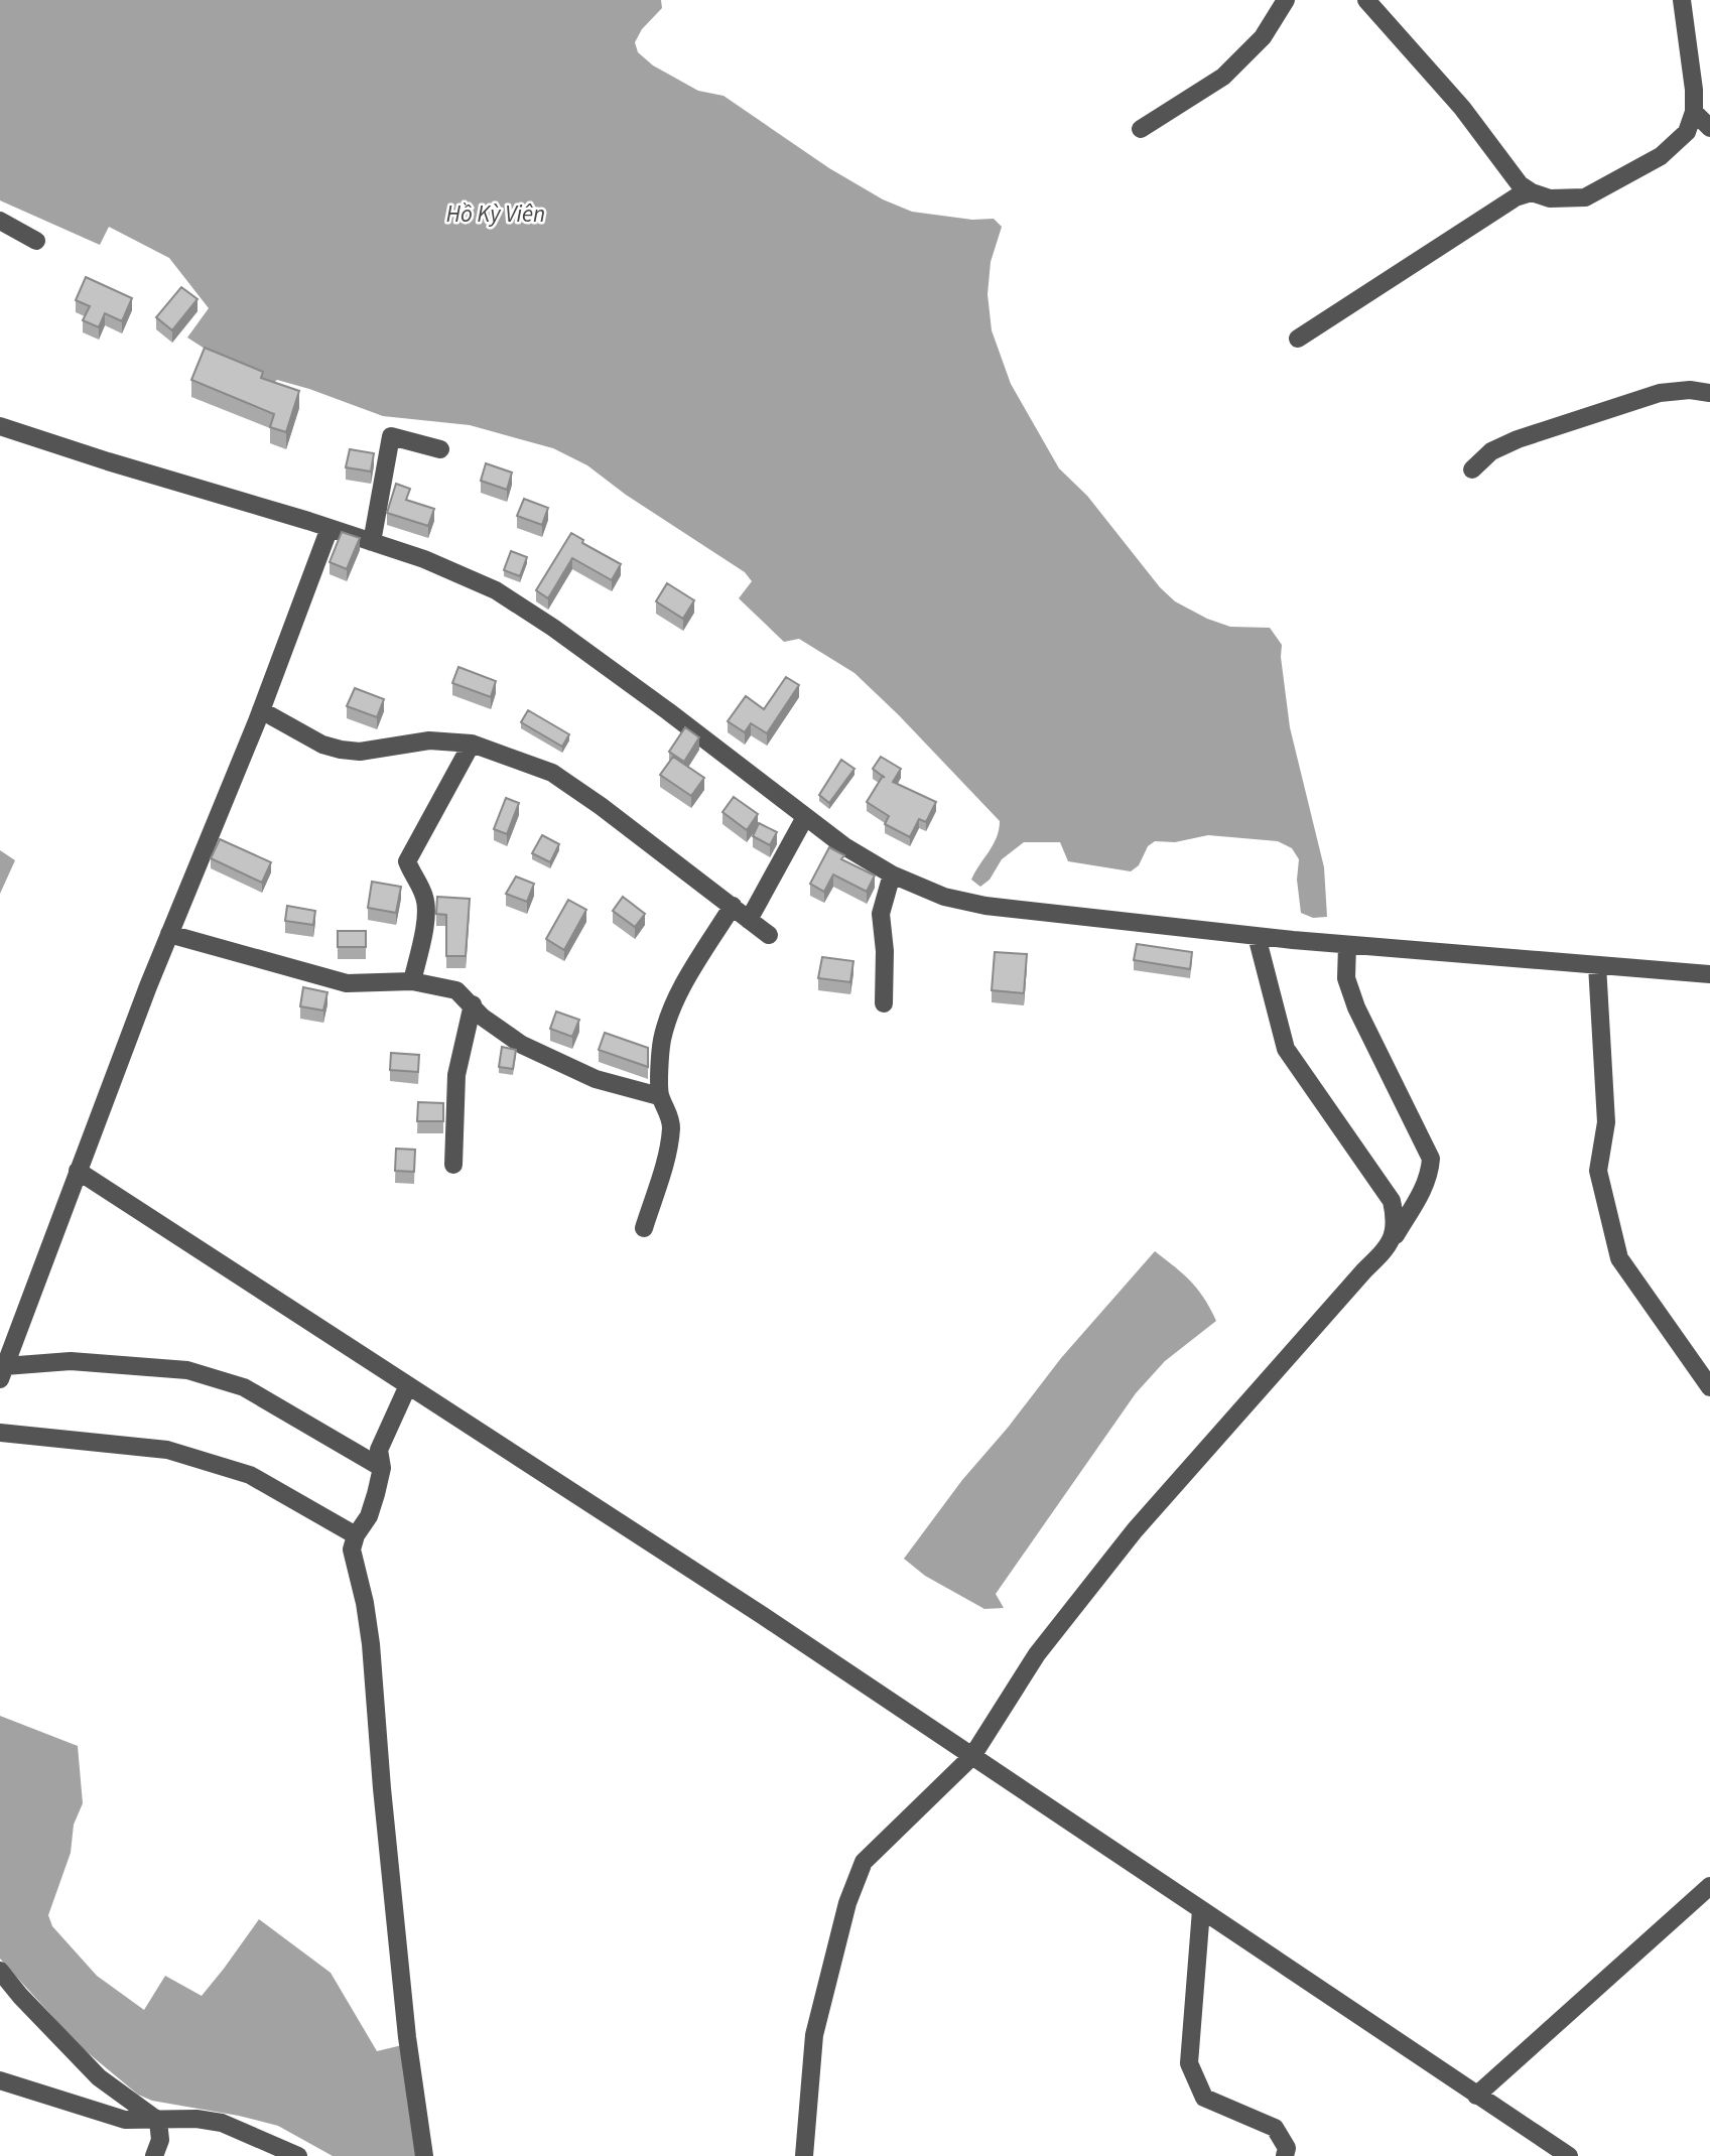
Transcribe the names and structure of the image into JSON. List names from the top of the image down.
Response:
{
  "water": ["Hồ Kỳ Viên"]
}
